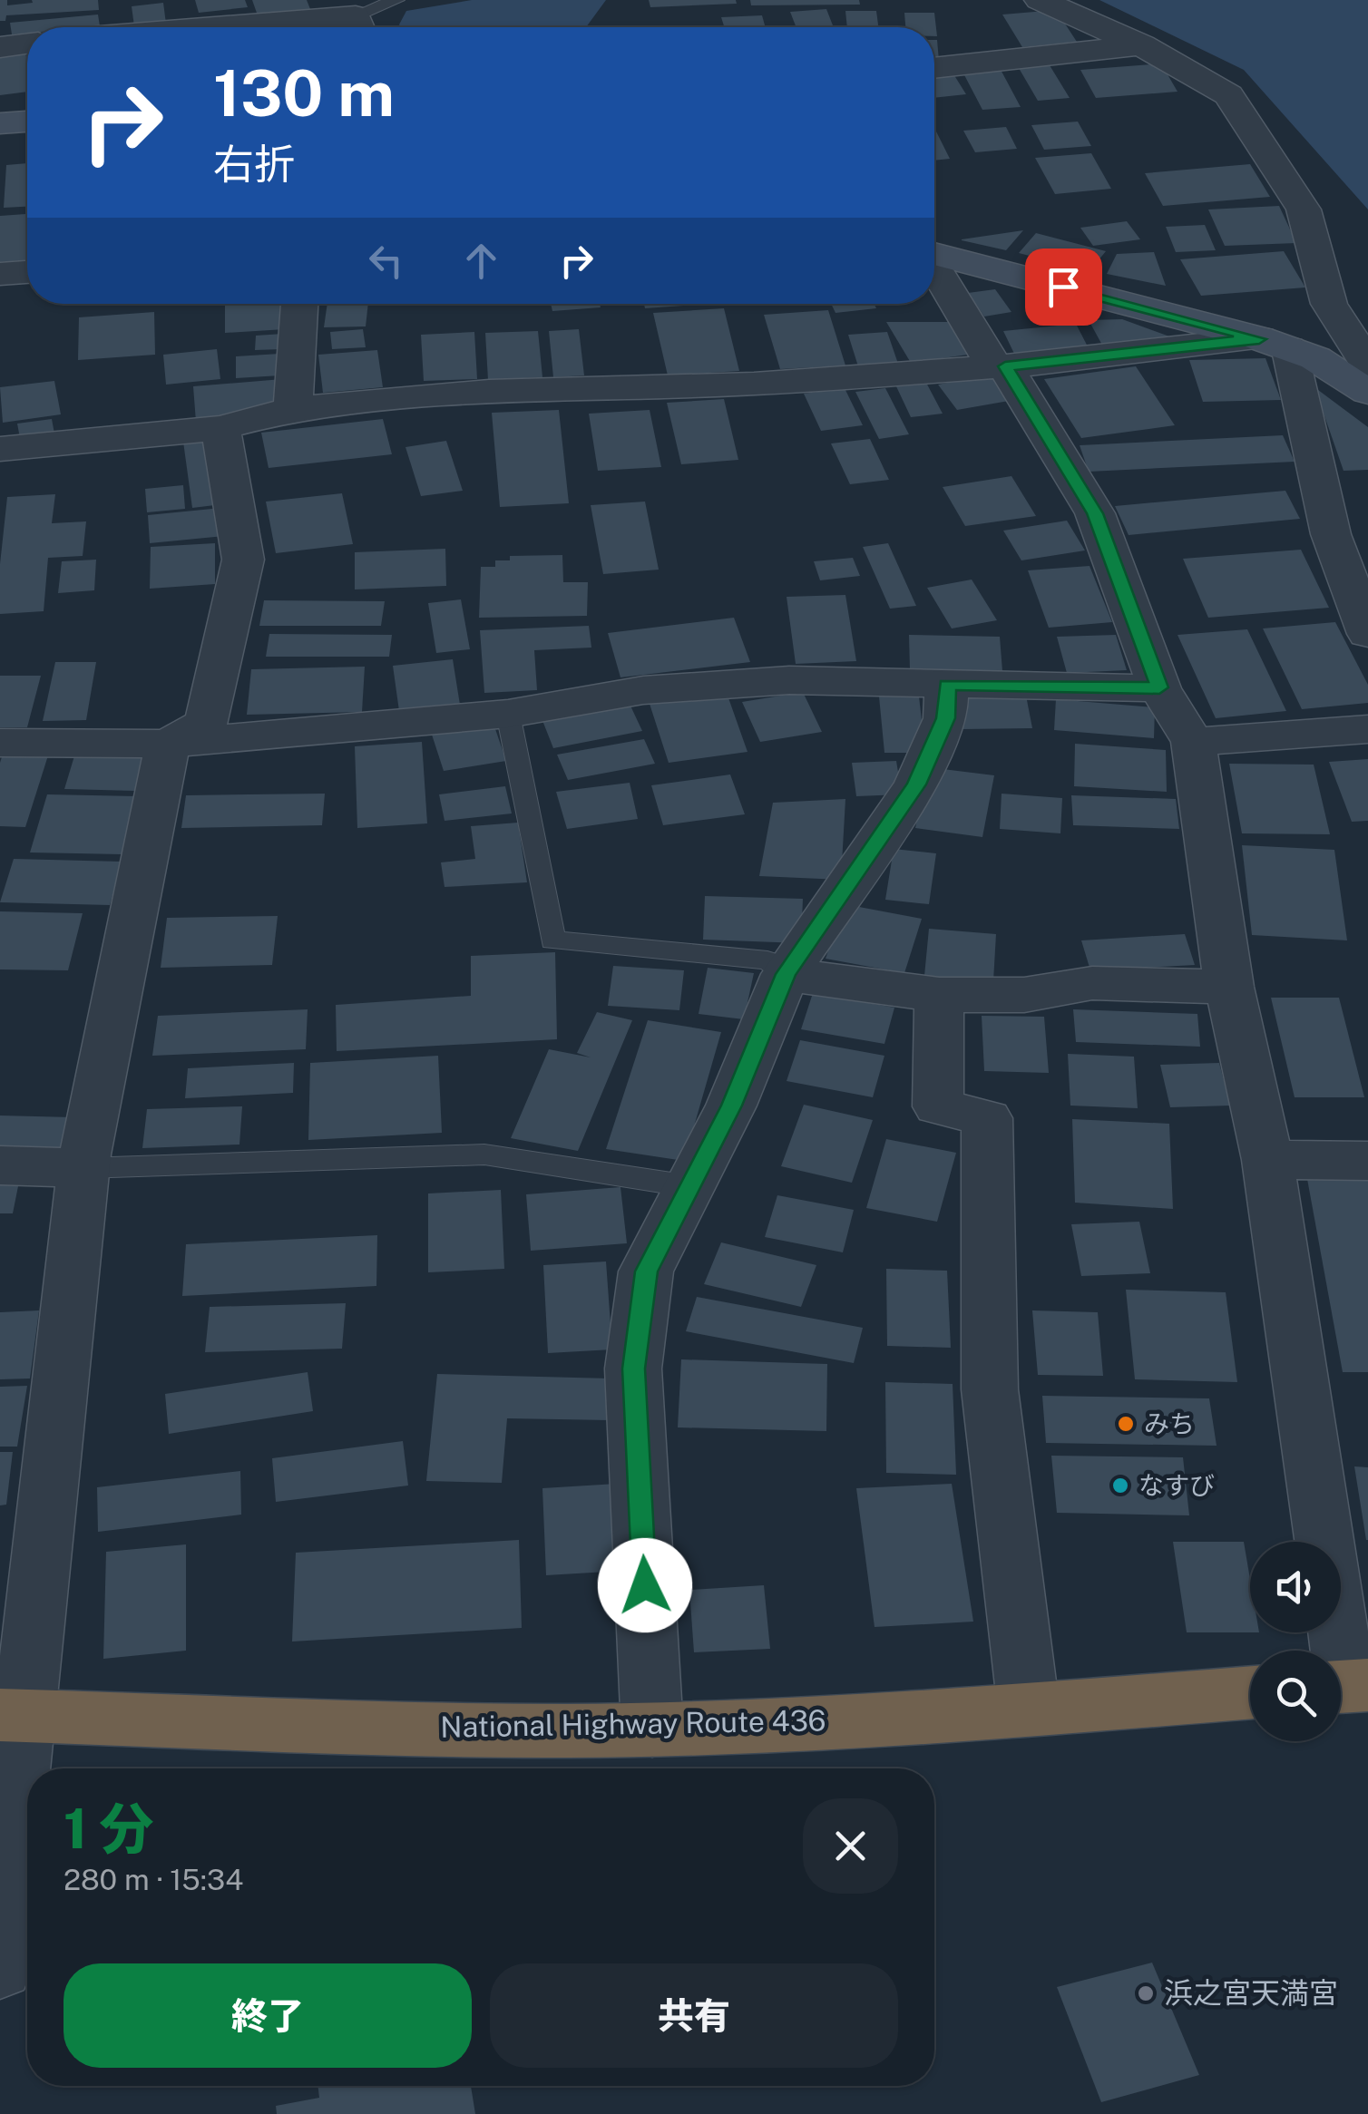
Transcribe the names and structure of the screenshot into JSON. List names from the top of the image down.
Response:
{
  "streets": {
    "highway": ["National Highway Route 436"]
  },
  "places": ["みち", "なすび", "浜之宮天満宮"],
  "page": {
    "turn": ["130 m", "右折"],
    "heading": ["1 分", "280 m · 15:34"],
    "buttons": ["終了", "共有"]
  }
}
